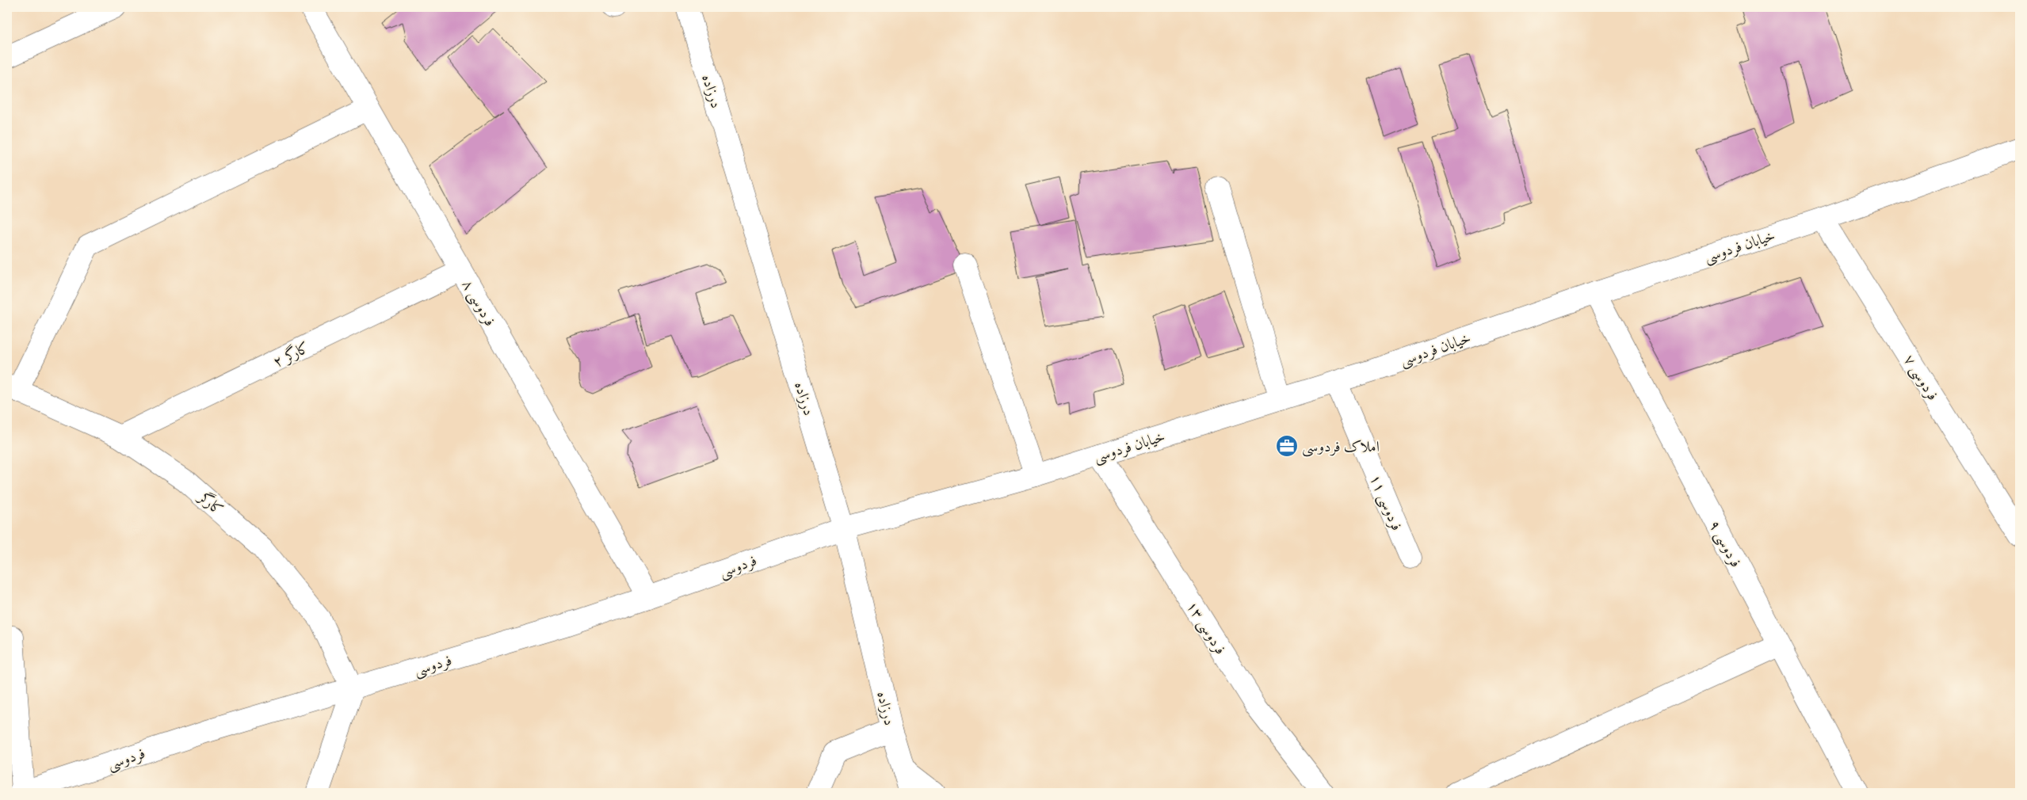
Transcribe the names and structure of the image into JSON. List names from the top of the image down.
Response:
{
  "streets": {
    "street": [
      "درزاده",
      "خیابان فردوسی",
      "فردوسی ۸",
      "کارگر ۲",
      "فردوسی ۷",
      "فردوسی ۱۱",
      "کارگر",
      "فردوسی ۹",
      "فردوسی",
      "فردوسی ۱۳"
    ]
  },
  "crossings": [
    ["درزاده", "خیابان فردوسی"],
    ["درزاده", "فردوسی"],
    ["خیابان فردوسی", "فردوسی ۷"],
    ["خیابان فردوسی", "فردوسی ۱۱"],
    ["خیابان فردوسی", "فردوسی ۹"],
    ["خیابان فردوسی", "فردوسی"],
    ["خیابان فردوسی", "فردوسی ۱۳"],
    ["فردوسی ۸", "کارگر ۲"],
    ["فردوسی ۸", "فردوسی"],
    ["کارگر ۲", "کارگر"],
    ["کارگر", "فردوسی"]
  ],
  "places": {
    "office": ["املاک فردوسی"]
  }
}
